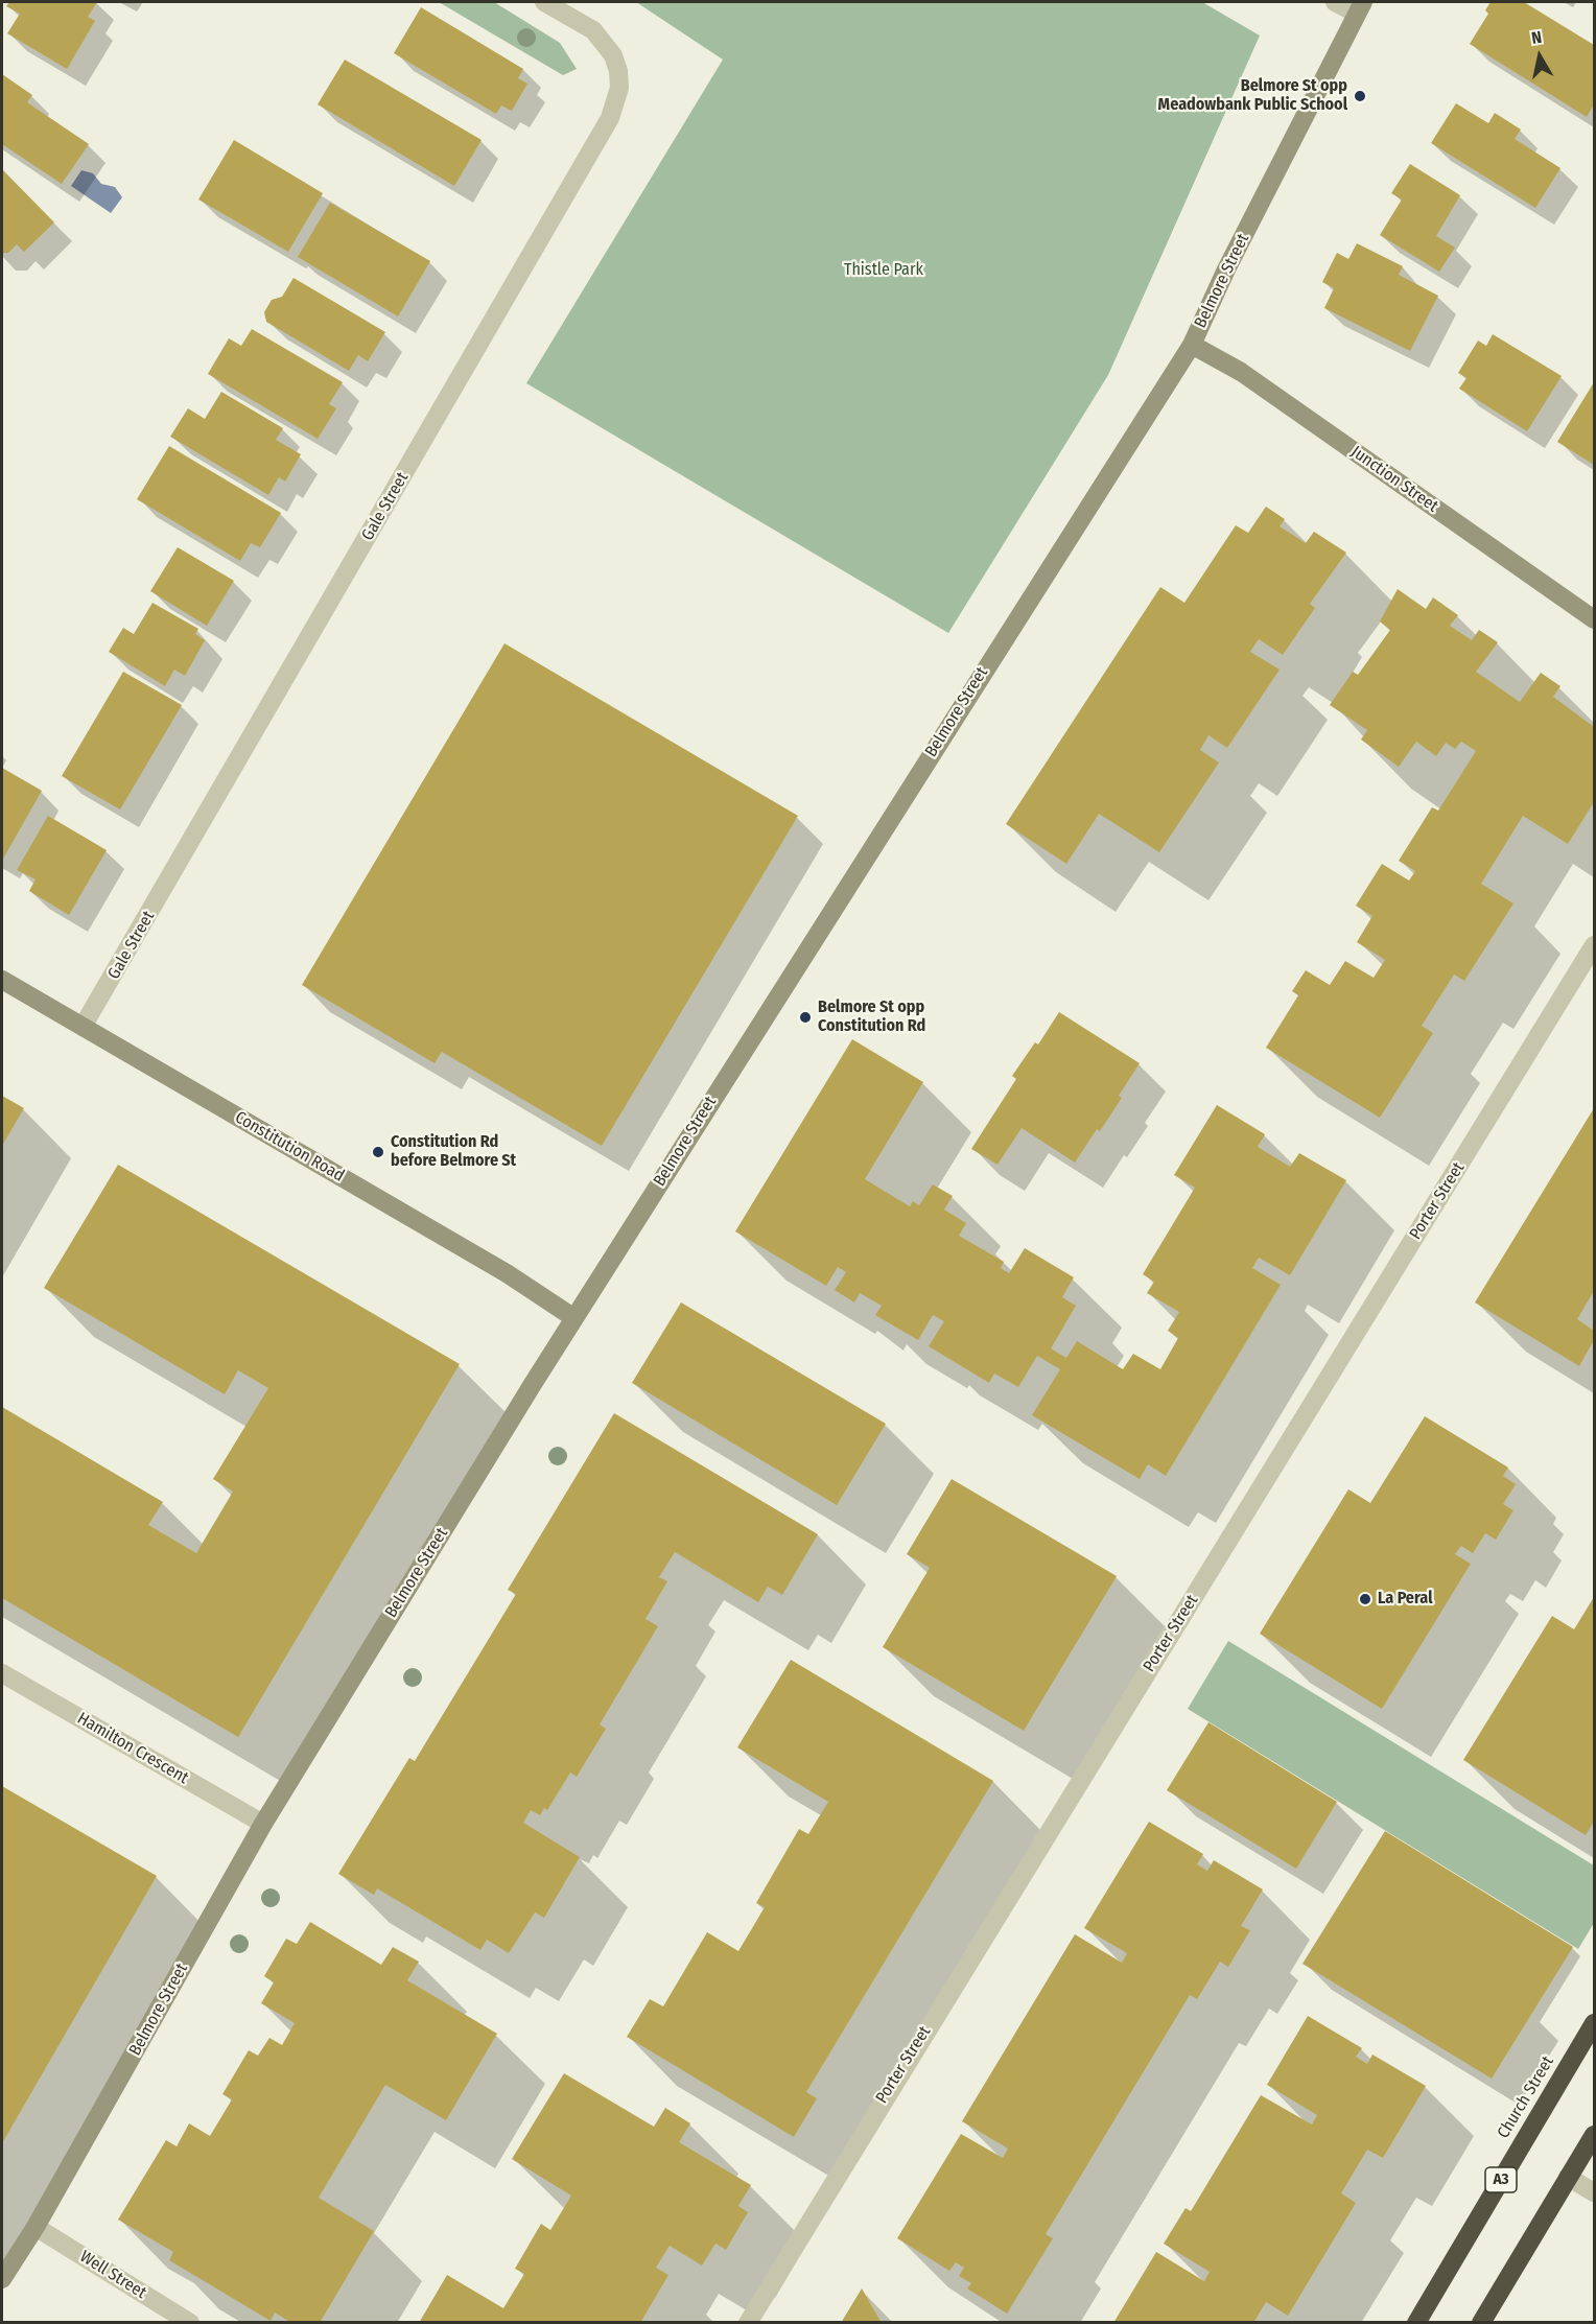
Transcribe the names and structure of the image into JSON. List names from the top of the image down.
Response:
{
  "streets": {
    "highway": ["Church Street", "A3"],
    "main road": ["Belmore Street", "Junction Street", "Constitution Road"],
    "street": [
      "Gale Street",
      "Porter Street",
      "Hamilton Crescent",
      "Well Street"
    ]
  },
  "crossings": [
    ["Belmore Street", "Junction Street"],
    ["Belmore Street", "Constitution Road"],
    ["Belmore Street", "Hamilton Crescent"],
    ["Belmore Street", "Well Street"],
    ["Gale Street", "Constitution Road"]
  ],
  "parks": ["Thistle Park"],
  "places": [
    "Belmore St opp Meadowbank Public School",
    "Belmore St opp Constitution Rd",
    "Constitution Rd before Belmore St",
    "La Peral"
  ],
  "north": "top"
}
